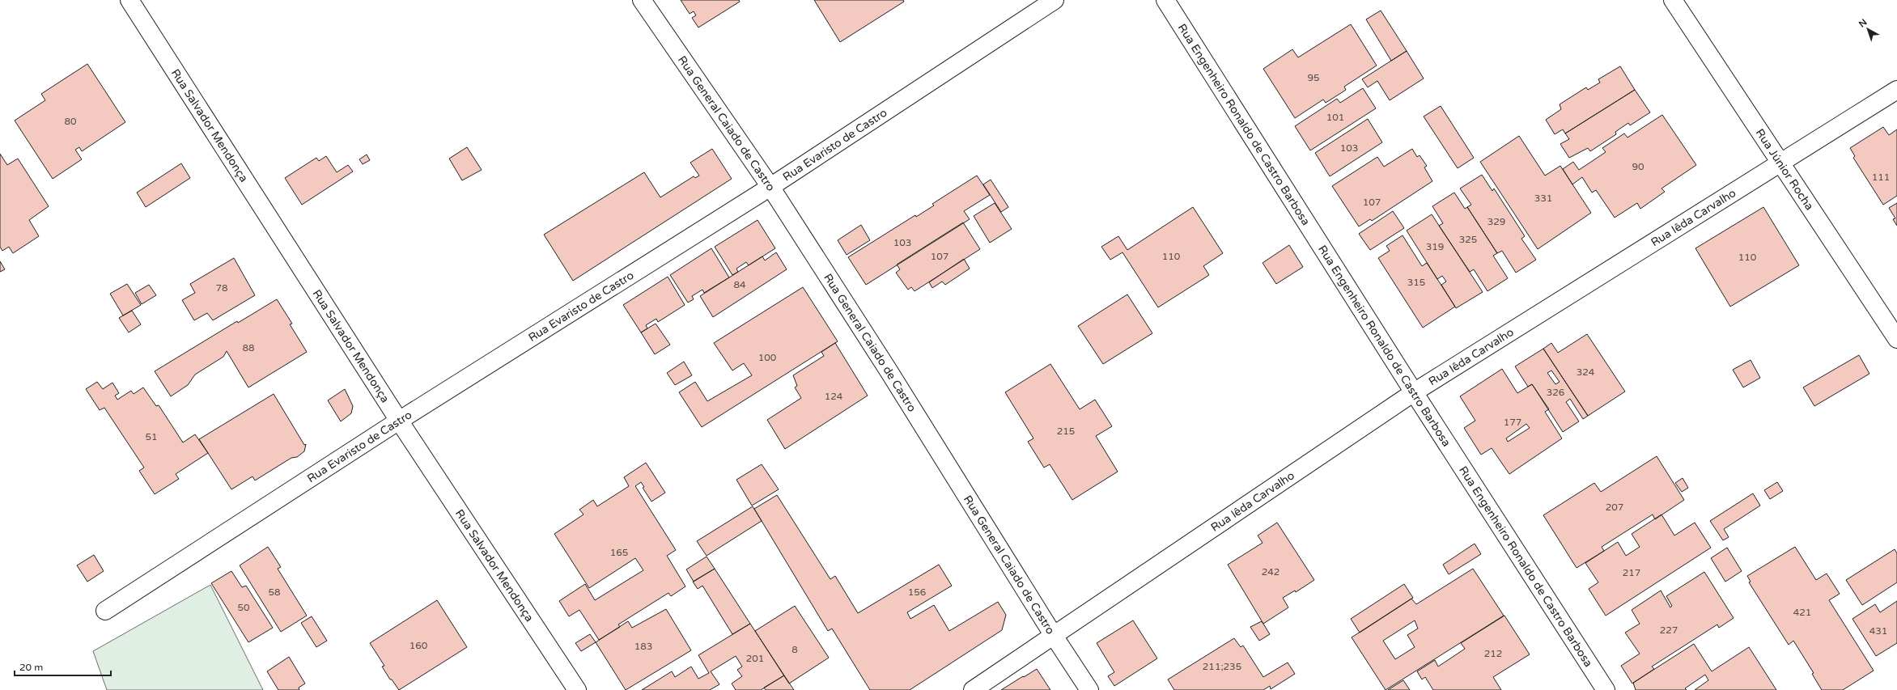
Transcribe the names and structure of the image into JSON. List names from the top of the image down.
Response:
{
  "streets": {
    "street": [
      "Rua General Caiado de Castro",
      "Rua Engenheiro Ronaldo de Castro Barbosa",
      "Rua Salvador Mendonça",
      "Rua Evaristo de Castro",
      "Rua Júnior Rocha",
      "Rua Iêda Carvalho"
    ]
  },
  "crossings": [
    ["Rua General Caiado de Castro", "Rua Evaristo de Castro"],
    ["Rua General Caiado de Castro", "Rua Iêda Carvalho"],
    ["Rua Engenheiro Ronaldo de Castro Barbosa", "Rua Iêda Carvalho"],
    ["Rua Salvador Mendonça", "Rua Evaristo de Castro"],
    ["Rua Júnior Rocha", "Rua Iêda Carvalho"]
  ],
  "house_numbers": [
    "95",
    "101",
    "80",
    "103",
    "90",
    "111",
    "331",
    "107",
    "329",
    "325",
    "103",
    "319",
    "107",
    "110",
    "110",
    "315",
    "84",
    "78",
    "88",
    "100",
    "324",
    "326",
    "124",
    "177",
    "215",
    "51",
    "207",
    "165",
    "242",
    "217",
    "58",
    "156",
    "50",
    "421",
    "227",
    "431",
    "160",
    "183",
    "8",
    "212",
    "201",
    "211;235"
  ],
  "scale_bar": "20 m",
  "north": "top left"
}
